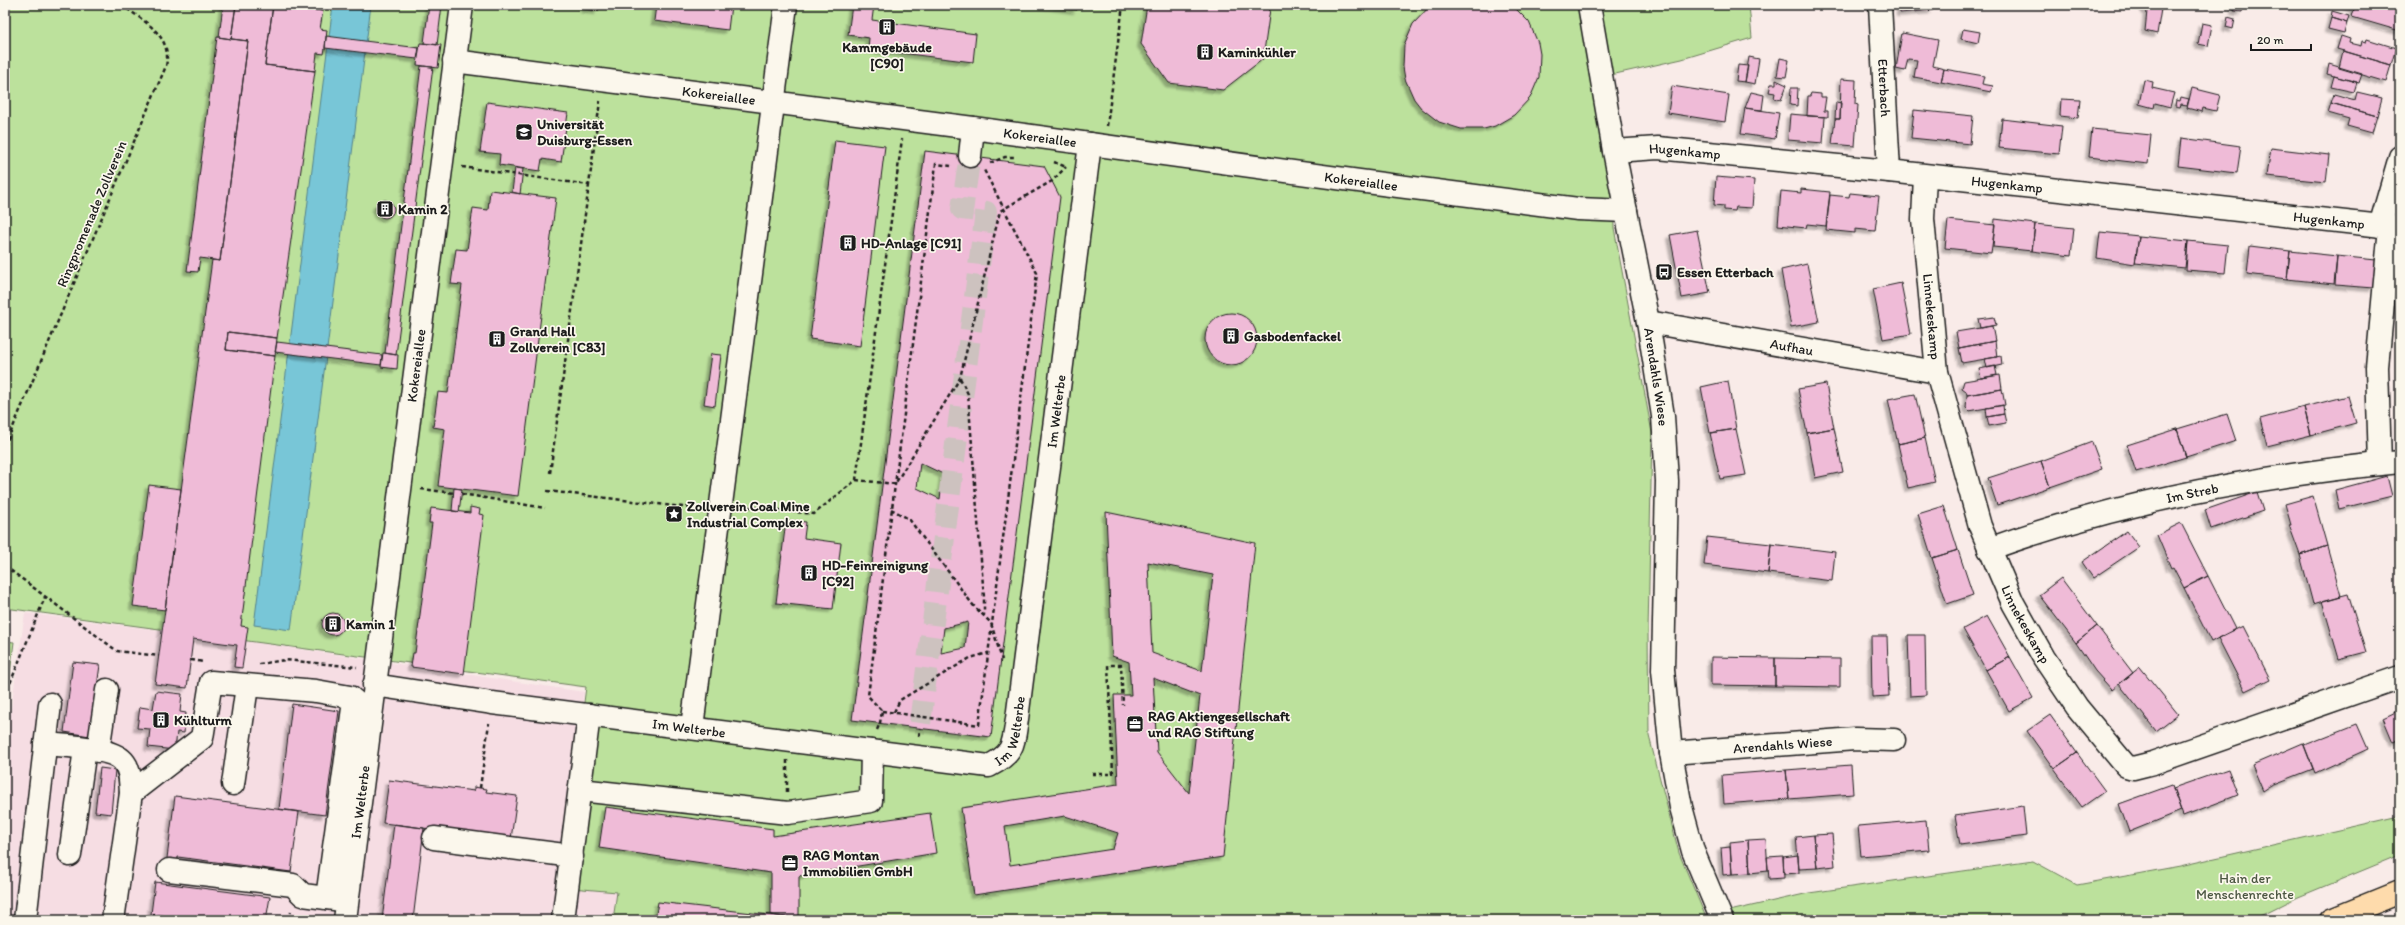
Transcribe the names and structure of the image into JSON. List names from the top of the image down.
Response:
{
  "streets": {
    "street": [
      "Etterbach",
      "Kokereiallee",
      "Hugenkamp",
      "Linnekeskamp",
      "Aufhau",
      "Arendahls Wiese",
      "Im Welterbe",
      "Im Streb"
    ],
    "path": ["Ringpromenade Zollverein"]
  },
  "crossings": [
    ["Etterbach", "Hugenkamp"],
    ["Kokereiallee", "Arendahls Wiese"],
    ["Kokereiallee", "Im Welterbe"],
    ["Hugenkamp", "Linnekeskamp"],
    ["Hugenkamp", "Arendahls Wiese"],
    ["Linnekeskamp", "Aufhau"],
    ["Linnekeskamp", "Im Streb"],
    ["Aufhau", "Arendahls Wiese"]
  ],
  "parks": ["Hain der Menschenrechte"],
  "places": {
    "building": [
      "Kammgebäude [C90]",
      "Kaminkühler",
      "Kamin 2",
      "HD-Anlage [C91]",
      "Gasbodenfackel",
      "Grand Hall Zollverein [C83]",
      "HD-Feinreinigung [C92]",
      "Kamin 1",
      "Kühlturm"
    ],
    "school or university": ["Universität Duisburg-Essen"],
    "bus stop": ["Essen Etterbach"],
    "place": ["Zollverein Coal Mine Industrial Complex"],
    "office": ["RAG Aktiengesellschaft und RAG Stiftung", "RAG Montan Immobilien GmbH"]
  },
  "scale_bar": "20 m"
}
